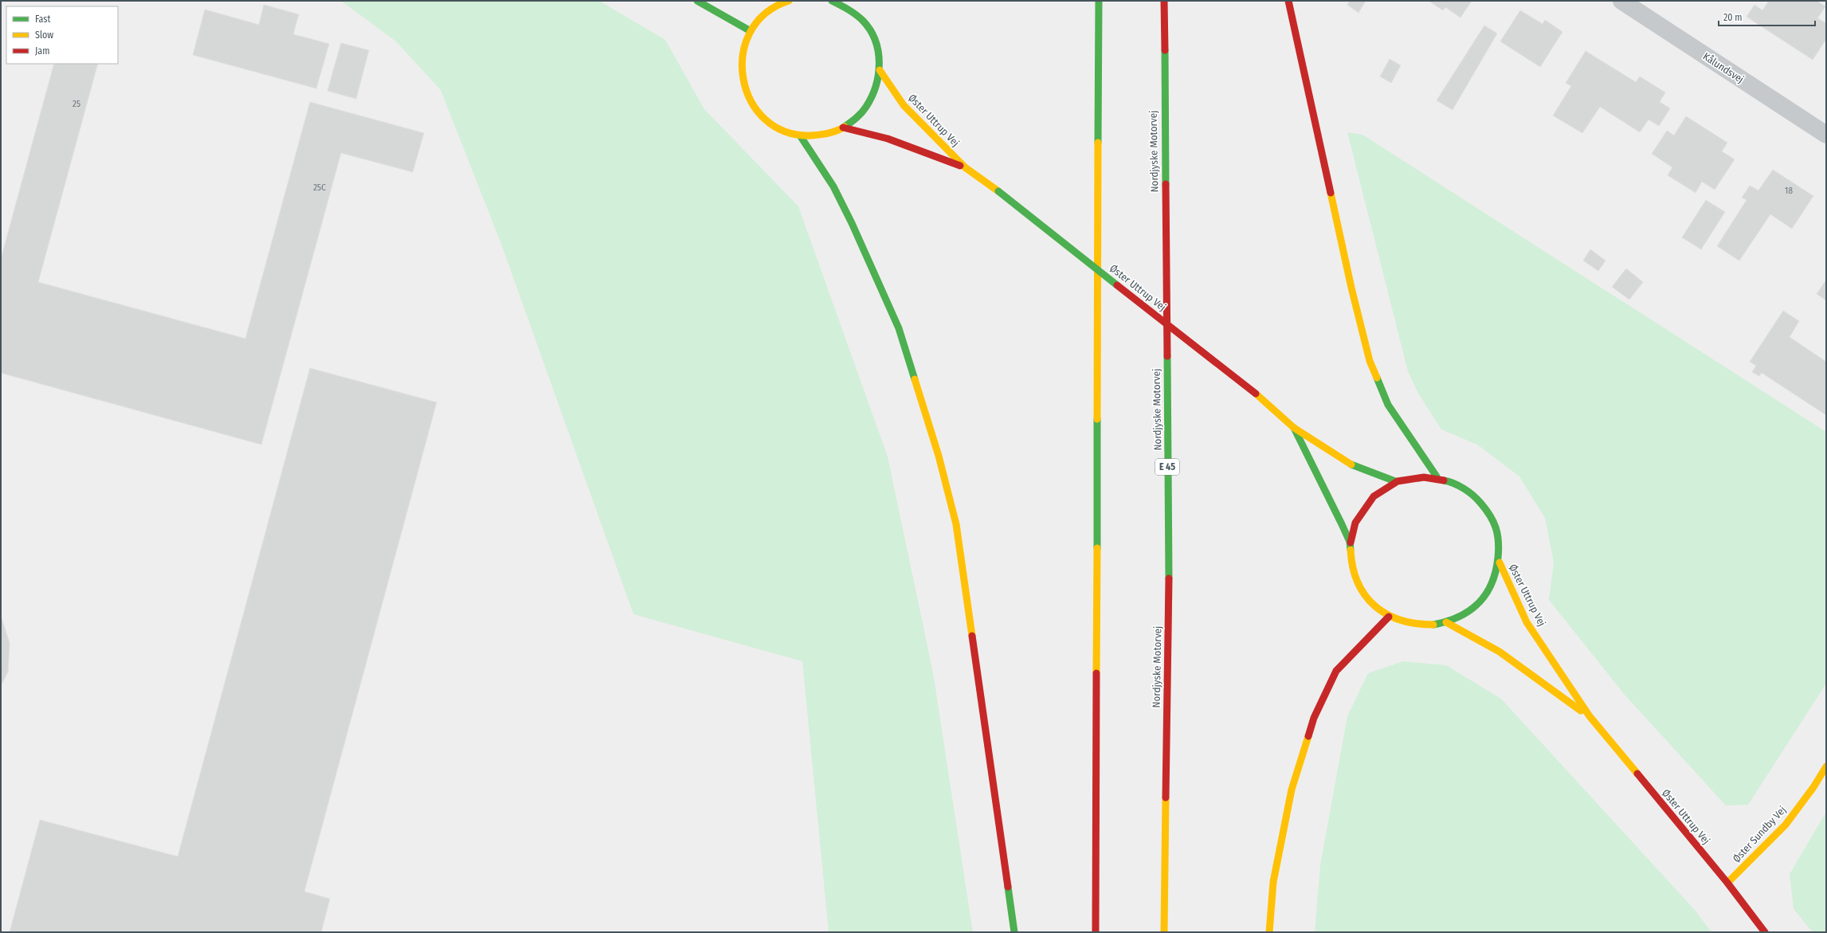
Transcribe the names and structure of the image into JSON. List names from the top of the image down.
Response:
{
  "streets": {
    "main road": [
      "Øster Uttrup Vej",
      "Nordjyske Motorvej",
      "E 45",
      "Øster Sundby Vej"
    ],
    "street": ["Kålundsvej"]
  },
  "crossings": [
    ["Øster Uttrup Vej", "Øster Sundby Vej"]
  ],
  "house_numbers": ["25", "25C", "18"],
  "legend": ["Fast", "Slow", "Jam"],
  "scale_bar": "20 m"
}
